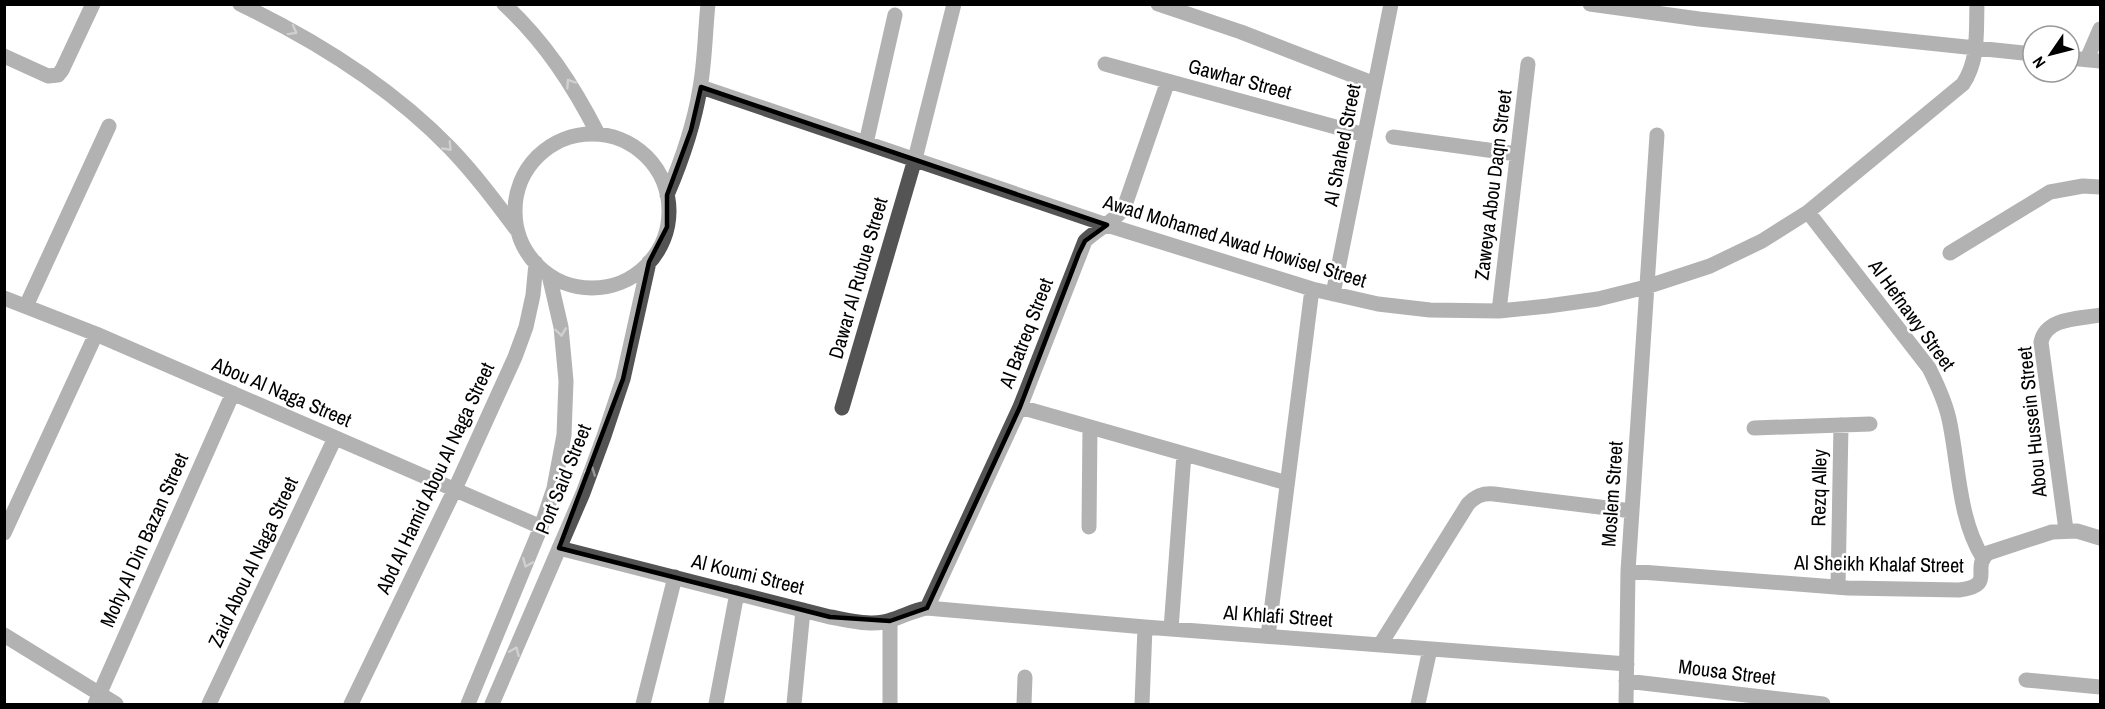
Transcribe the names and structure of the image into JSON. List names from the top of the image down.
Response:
{
  "streets": {
    "street": [
      "Gawhar Street",
      "Al Shahed Street",
      "Zaweya Abou Daqn Street",
      "Awad Mohamed Awad Howisel Street",
      "Dawar Al Rubue Street",
      "Al Hefnawy Street",
      "Al Batreq Street",
      "Abou Al Naga Street",
      "Abou Hussein Street",
      "Abd Al Hamid Abou Al Naga Street",
      "Port Said Street",
      "Rezq Alley",
      "Moslem Street",
      "Mohy Al Din Bazan Street",
      "Zaid Abou Al Naga Street",
      "Al Sheikh Khalaf Street",
      "Al Koumi Street",
      "Al Khlafi Street",
      "Mousa Street"
    ]
  },
  "crossings": [
    ["Gawhar Street", "Al Shahed Street"],
    ["Gawhar Street", "Al Batreq Street"],
    ["Al Shahed Street", "Awad Mohamed Awad Howisel Street"],
    ["Zaweya Abou Daqn Street", "Awad Mohamed Awad Howisel Street"],
    ["Awad Mohamed Awad Howisel Street", "Dawar Al Rubue Street"],
    ["Awad Mohamed Awad Howisel Street", "Al Hefnawy Street"],
    ["Awad Mohamed Awad Howisel Street", "Al Batreq Street"],
    ["Awad Mohamed Awad Howisel Street", "Moslem Street"],
    ["Al Hefnawy Street", "Al Sheikh Khalaf Street"],
    ["Al Batreq Street", "Al Koumi Street"],
    ["Al Batreq Street", "Al Khlafi Street"],
    ["Abou Al Naga Street", "Abd Al Hamid Abou Al Naga Street"],
    ["Abou Al Naga Street", "Port Said Street"],
    ["Abou Al Naga Street", "Mohy Al Din Bazan Street"],
    ["Abou Al Naga Street", "Zaid Abou Al Naga Street"],
    ["Abou Hussein Street", "Al Sheikh Khalaf Street"],
    ["Abd Al Hamid Abou Al Naga Street", "Port Said Street"],
    ["Port Said Street", "Al Koumi Street"],
    ["Rezq Alley", "Al Sheikh Khalaf Street"],
    ["Moslem Street", "Al Sheikh Khalaf Street"],
    ["Moslem Street", "Al Khlafi Street"],
    ["Moslem Street", "Mousa Street"],
    ["Al Koumi Street", "Al Khlafi Street"]
  ],
  "north": "bottom left"
}
